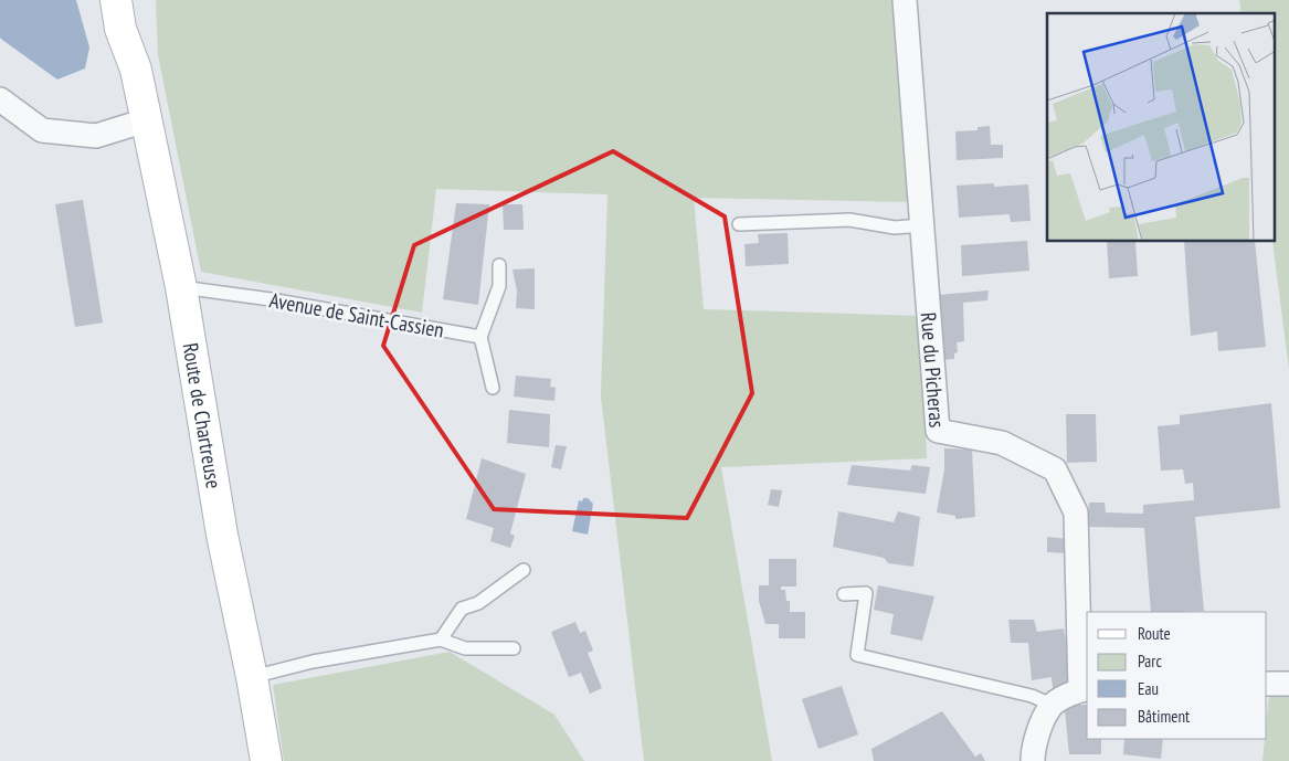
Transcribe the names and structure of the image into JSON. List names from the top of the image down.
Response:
{
  "streets": {
    "main road": ["Route de Chartreuse"],
    "street": ["Rue du Picheras"],
    "lane": ["Avenue de Saint-Cassien"]
  },
  "crossings": [
    ["Avenue de Saint-Cassien", "Route de Chartreuse"]
  ],
  "legend": [
    "Route",
    "Parc",
    "Eau",
    "Bâtiment"
  ]
}
